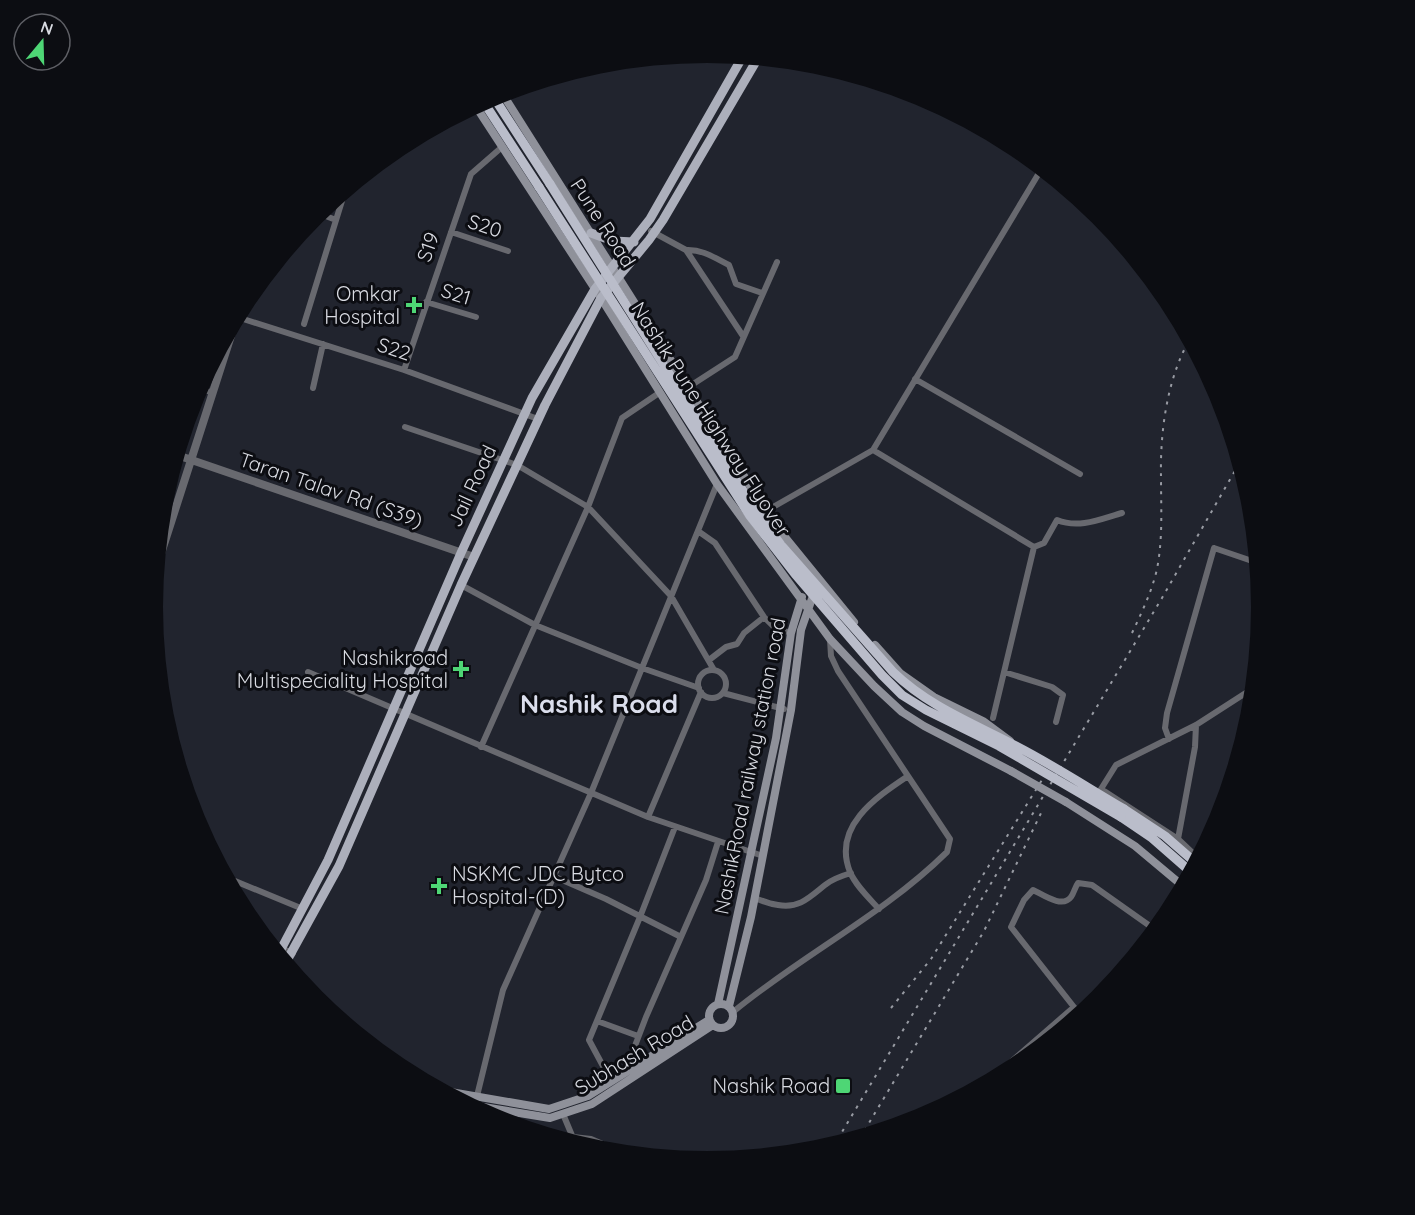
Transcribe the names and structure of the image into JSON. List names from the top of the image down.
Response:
{
  "streets": {
    "highway": ["Nashik Pune Highway Flyover"],
    "main road": [
      "Pune Road",
      "Jail Road",
      "NashikRoad railway station road",
      "Subhash Road"
    ],
    "street": [
      "S20",
      "S19",
      "S21",
      "S22",
      "Taran Talav Rd (S39)"
    ]
  },
  "crossings": [
    ["Pune Road", "Nashik Pune Highway Flyover"],
    ["Pune Road", "Jail Road"],
    ["Pune Road", "NashikRoad railway station road"],
    ["S20", "S19"],
    ["S19", "S21"],
    ["S19", "S22"],
    ["S22", "Jail Road"],
    ["Jail Road", "Taran Talav Rd (S39)"],
    ["NashikRoad railway station road", "Subhash Road"]
  ],
  "districts": ["Nashik Road"],
  "places": {
    "health": ["Omkar Hospital", "Nashikroad Multispeciality Hospital", "NSKMC JDC Bytco Hospital-(D)"],
    "transit": ["Nashik Road"]
  },
  "north": "top"
}
